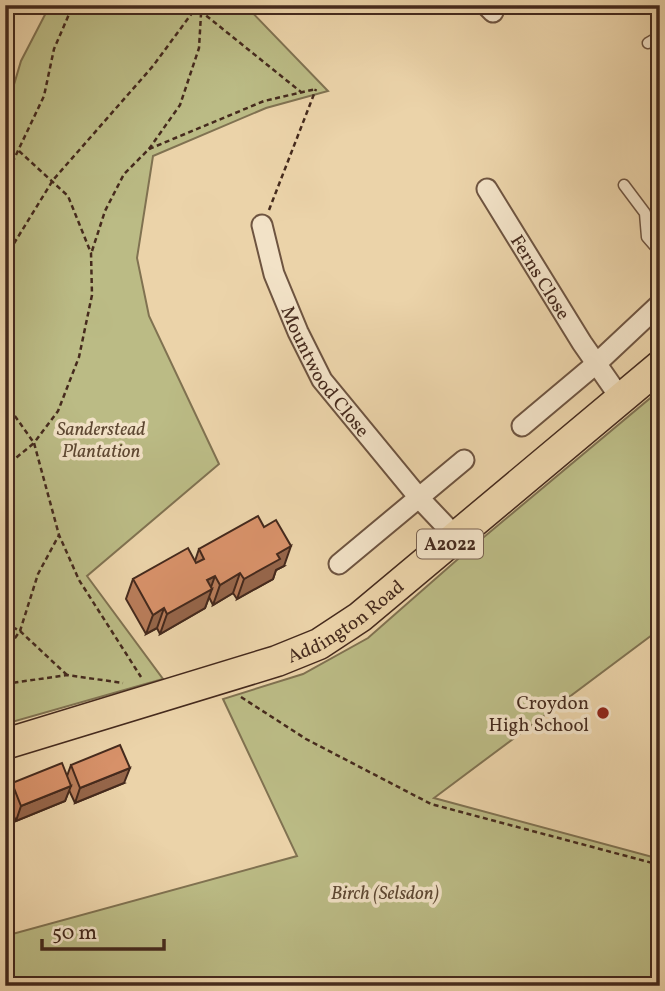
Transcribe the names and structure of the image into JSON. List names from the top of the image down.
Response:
{
  "streets": {
    "main road": ["A2022", "Addington Road"],
    "street": ["Ferns Close", "Mountwood Close"]
  },
  "crossings": [
    ["Ferns Close", "Addington Road"],
    ["Mountwood Close", "Addington Road"]
  ],
  "parks": ["Sanderstead Plantation", "Birch (Selsdon)"],
  "places": ["Croydon High School"],
  "scale_bar": "50 m"
}
